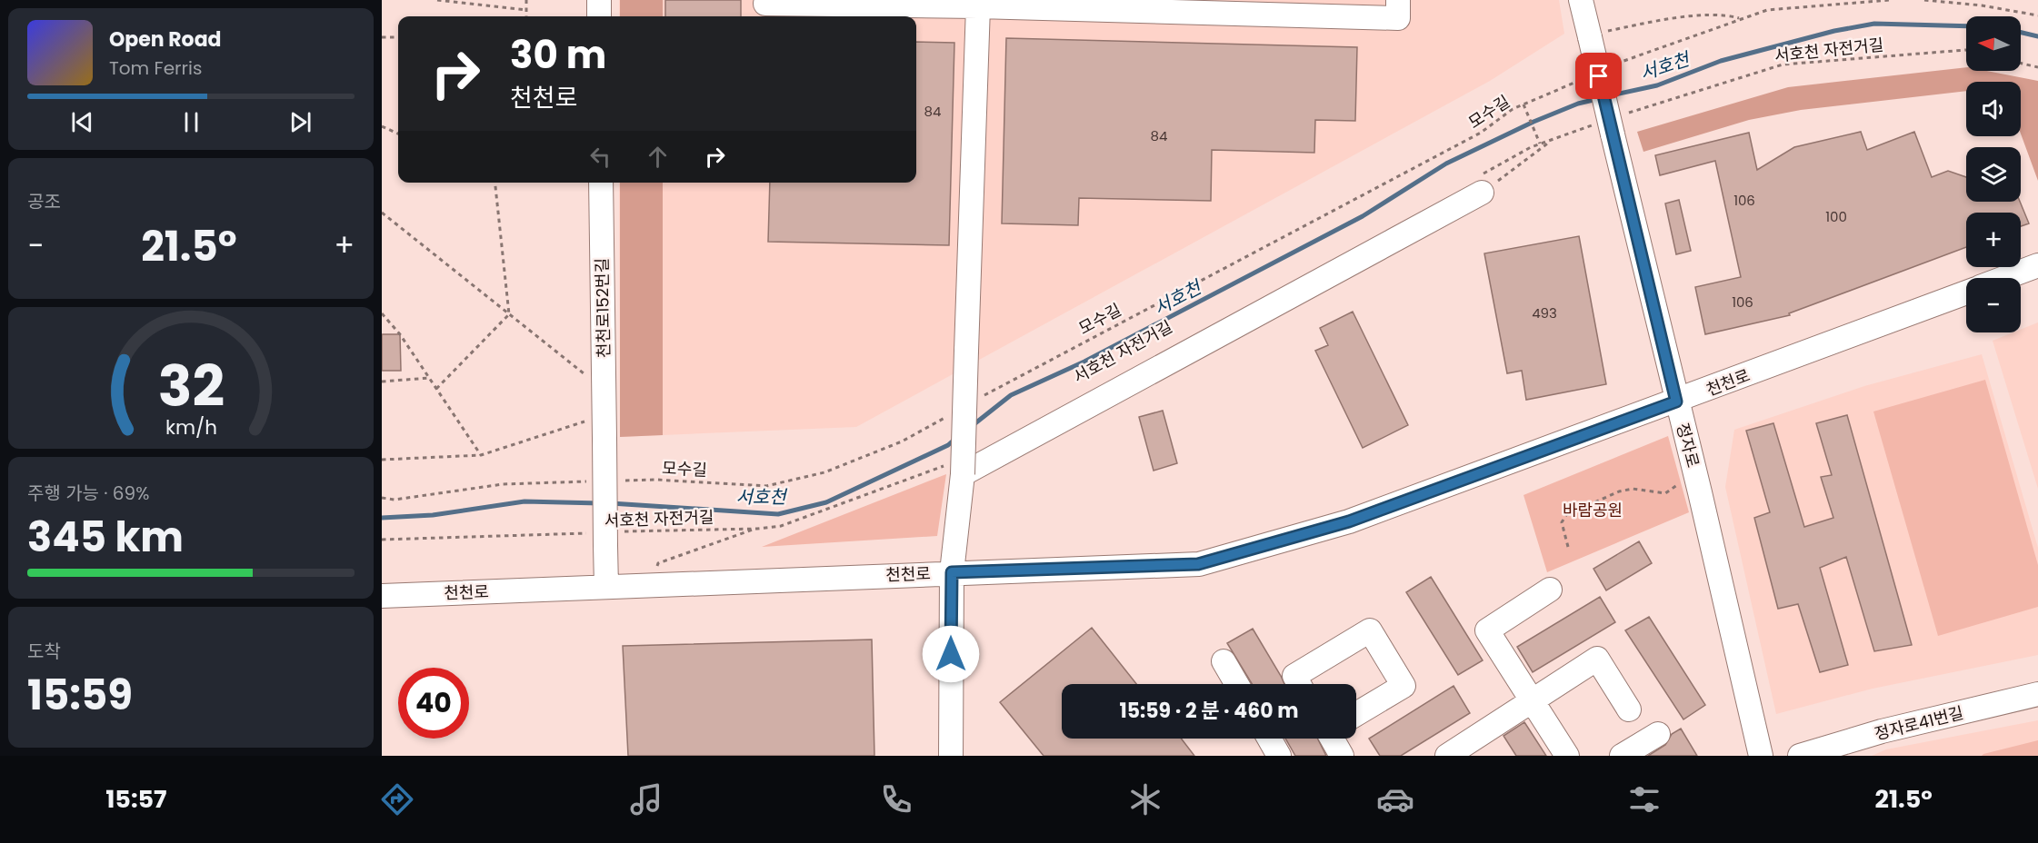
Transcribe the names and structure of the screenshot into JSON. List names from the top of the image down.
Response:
{
  "streets": {
    "street": [
      "천천로152번길",
      "천천로",
      "정자로",
      "정자로41번길"
    ],
    "path": ["서호천 자전거길", "모수길"]
  },
  "crossings": [
    ["서호천 자전거길", "천천로152번길"],
    ["서호천 자전거길", "정자로"],
    ["천천로152번길", "천천로"],
    ["천천로", "정자로"]
  ],
  "water": ["서호천"],
  "parks": ["바람공원"],
  "house_numbers": [
    "84",
    "84",
    "106",
    "100",
    "106",
    "493"
  ],
  "north": "left",
  "page": {
    "map_buttons": ["+", "−"],
    "turn": ["30 m", "천천로"],
    "song": ["Open Road", "Tom Ferris"],
    "tile": [
      "공조",
      ["주행 가능 · 69%", "345 km"],
      ["도착", "15:59"]
    ],
    "heat": ["−", "21.5°", "+"],
    "limit": "40",
    "trip": "15:59 · 2 분 · 460 m",
    "tabs": ["15:57", "21.5°"],
    "gauge": ["32", "km/h"]
  }
}
